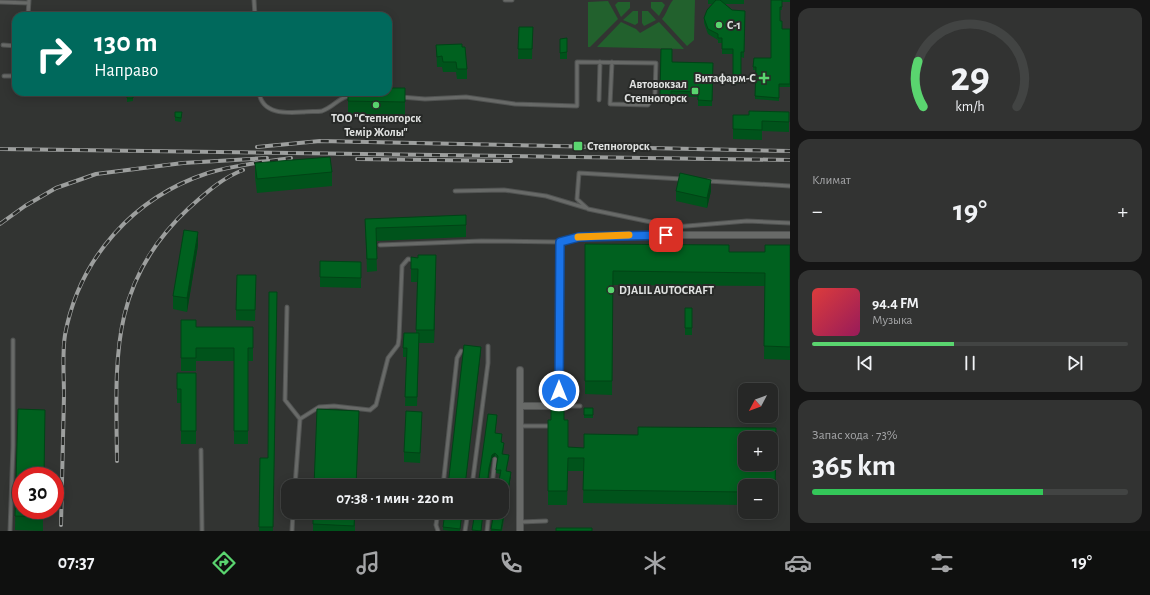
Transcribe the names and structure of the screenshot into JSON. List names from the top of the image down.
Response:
{
  "places": {
    "other": ["C-1", "ТОО \"Степногорск Темiр Жолы\"", "DJALIL AUTOCRAFT"],
    "health": ["Витафарм-С"],
    "transit": ["Автовокзал Степногорск", "Степногорск"]
  },
  "north": "bottom left",
  "page": {
    "turn": ["130 m", "Направо"],
    "tile": [
      "Климат",
      ["Запас хода · 73%", "365 km"]
    ],
    "heat": ["−", "19°", "+"],
    "song": ["94.4 FM", "Музыка"],
    "map_buttons": ["+", "−"],
    "limit": "30",
    "trip": "07:38 · 1 мин · 220 m",
    "tabs": ["07:37", "19°"],
    "gauge": ["29", "km/h"]
  }
}
